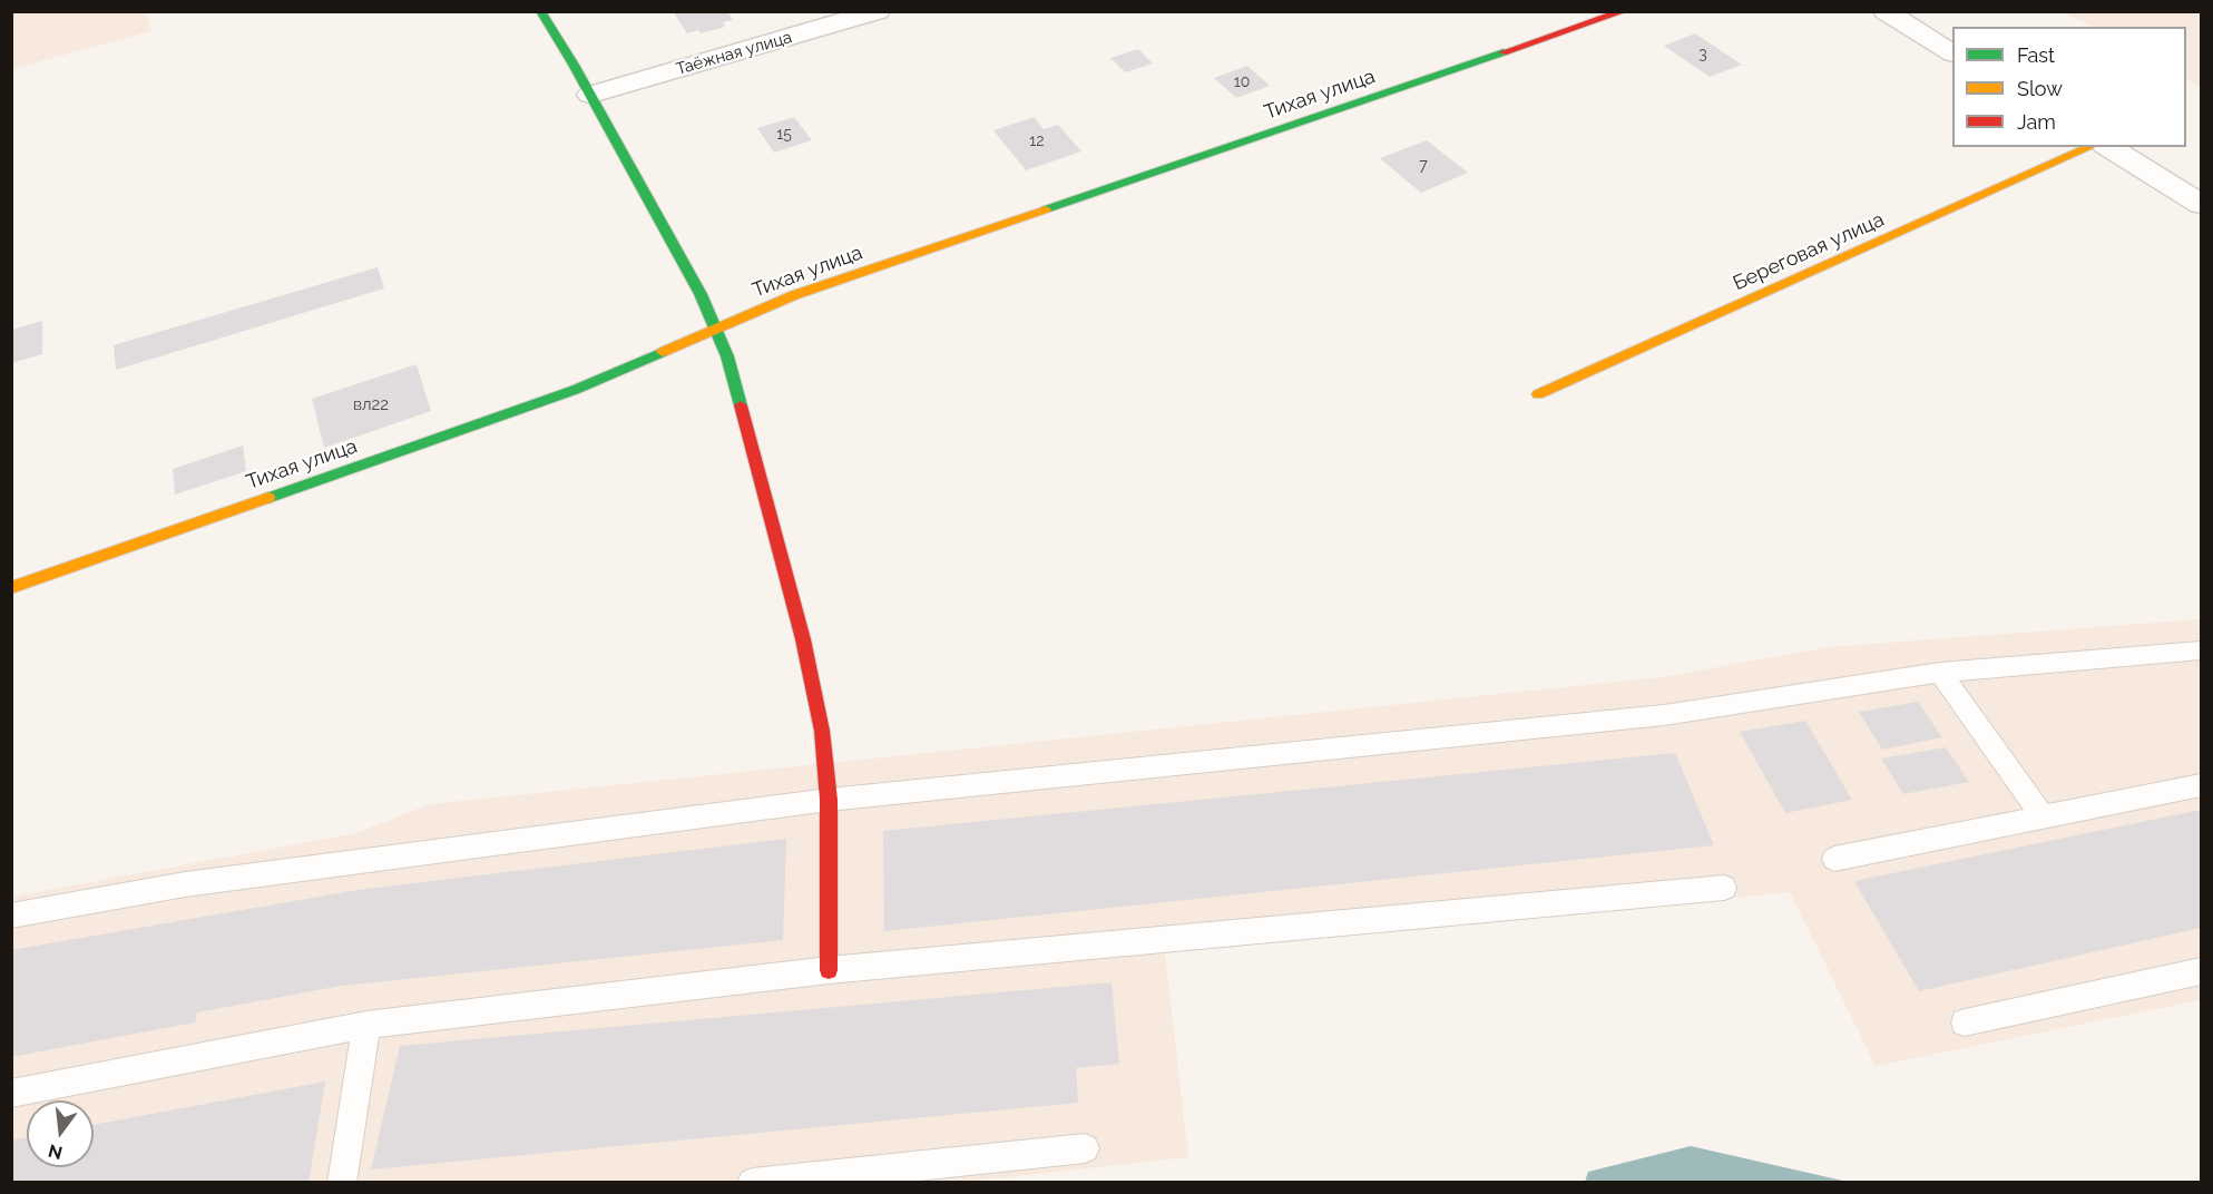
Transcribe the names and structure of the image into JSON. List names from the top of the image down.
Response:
{
  "streets": {
    "street": ["Таёжная улица", "Тихая улица", "Береговая улица"]
  },
  "house_numbers": [
    "3",
    "10",
    "15",
    "12",
    "7",
    "вл22"
  ],
  "legend": ["Fast", "Slow", "Jam"],
  "north": "bottom"
}
